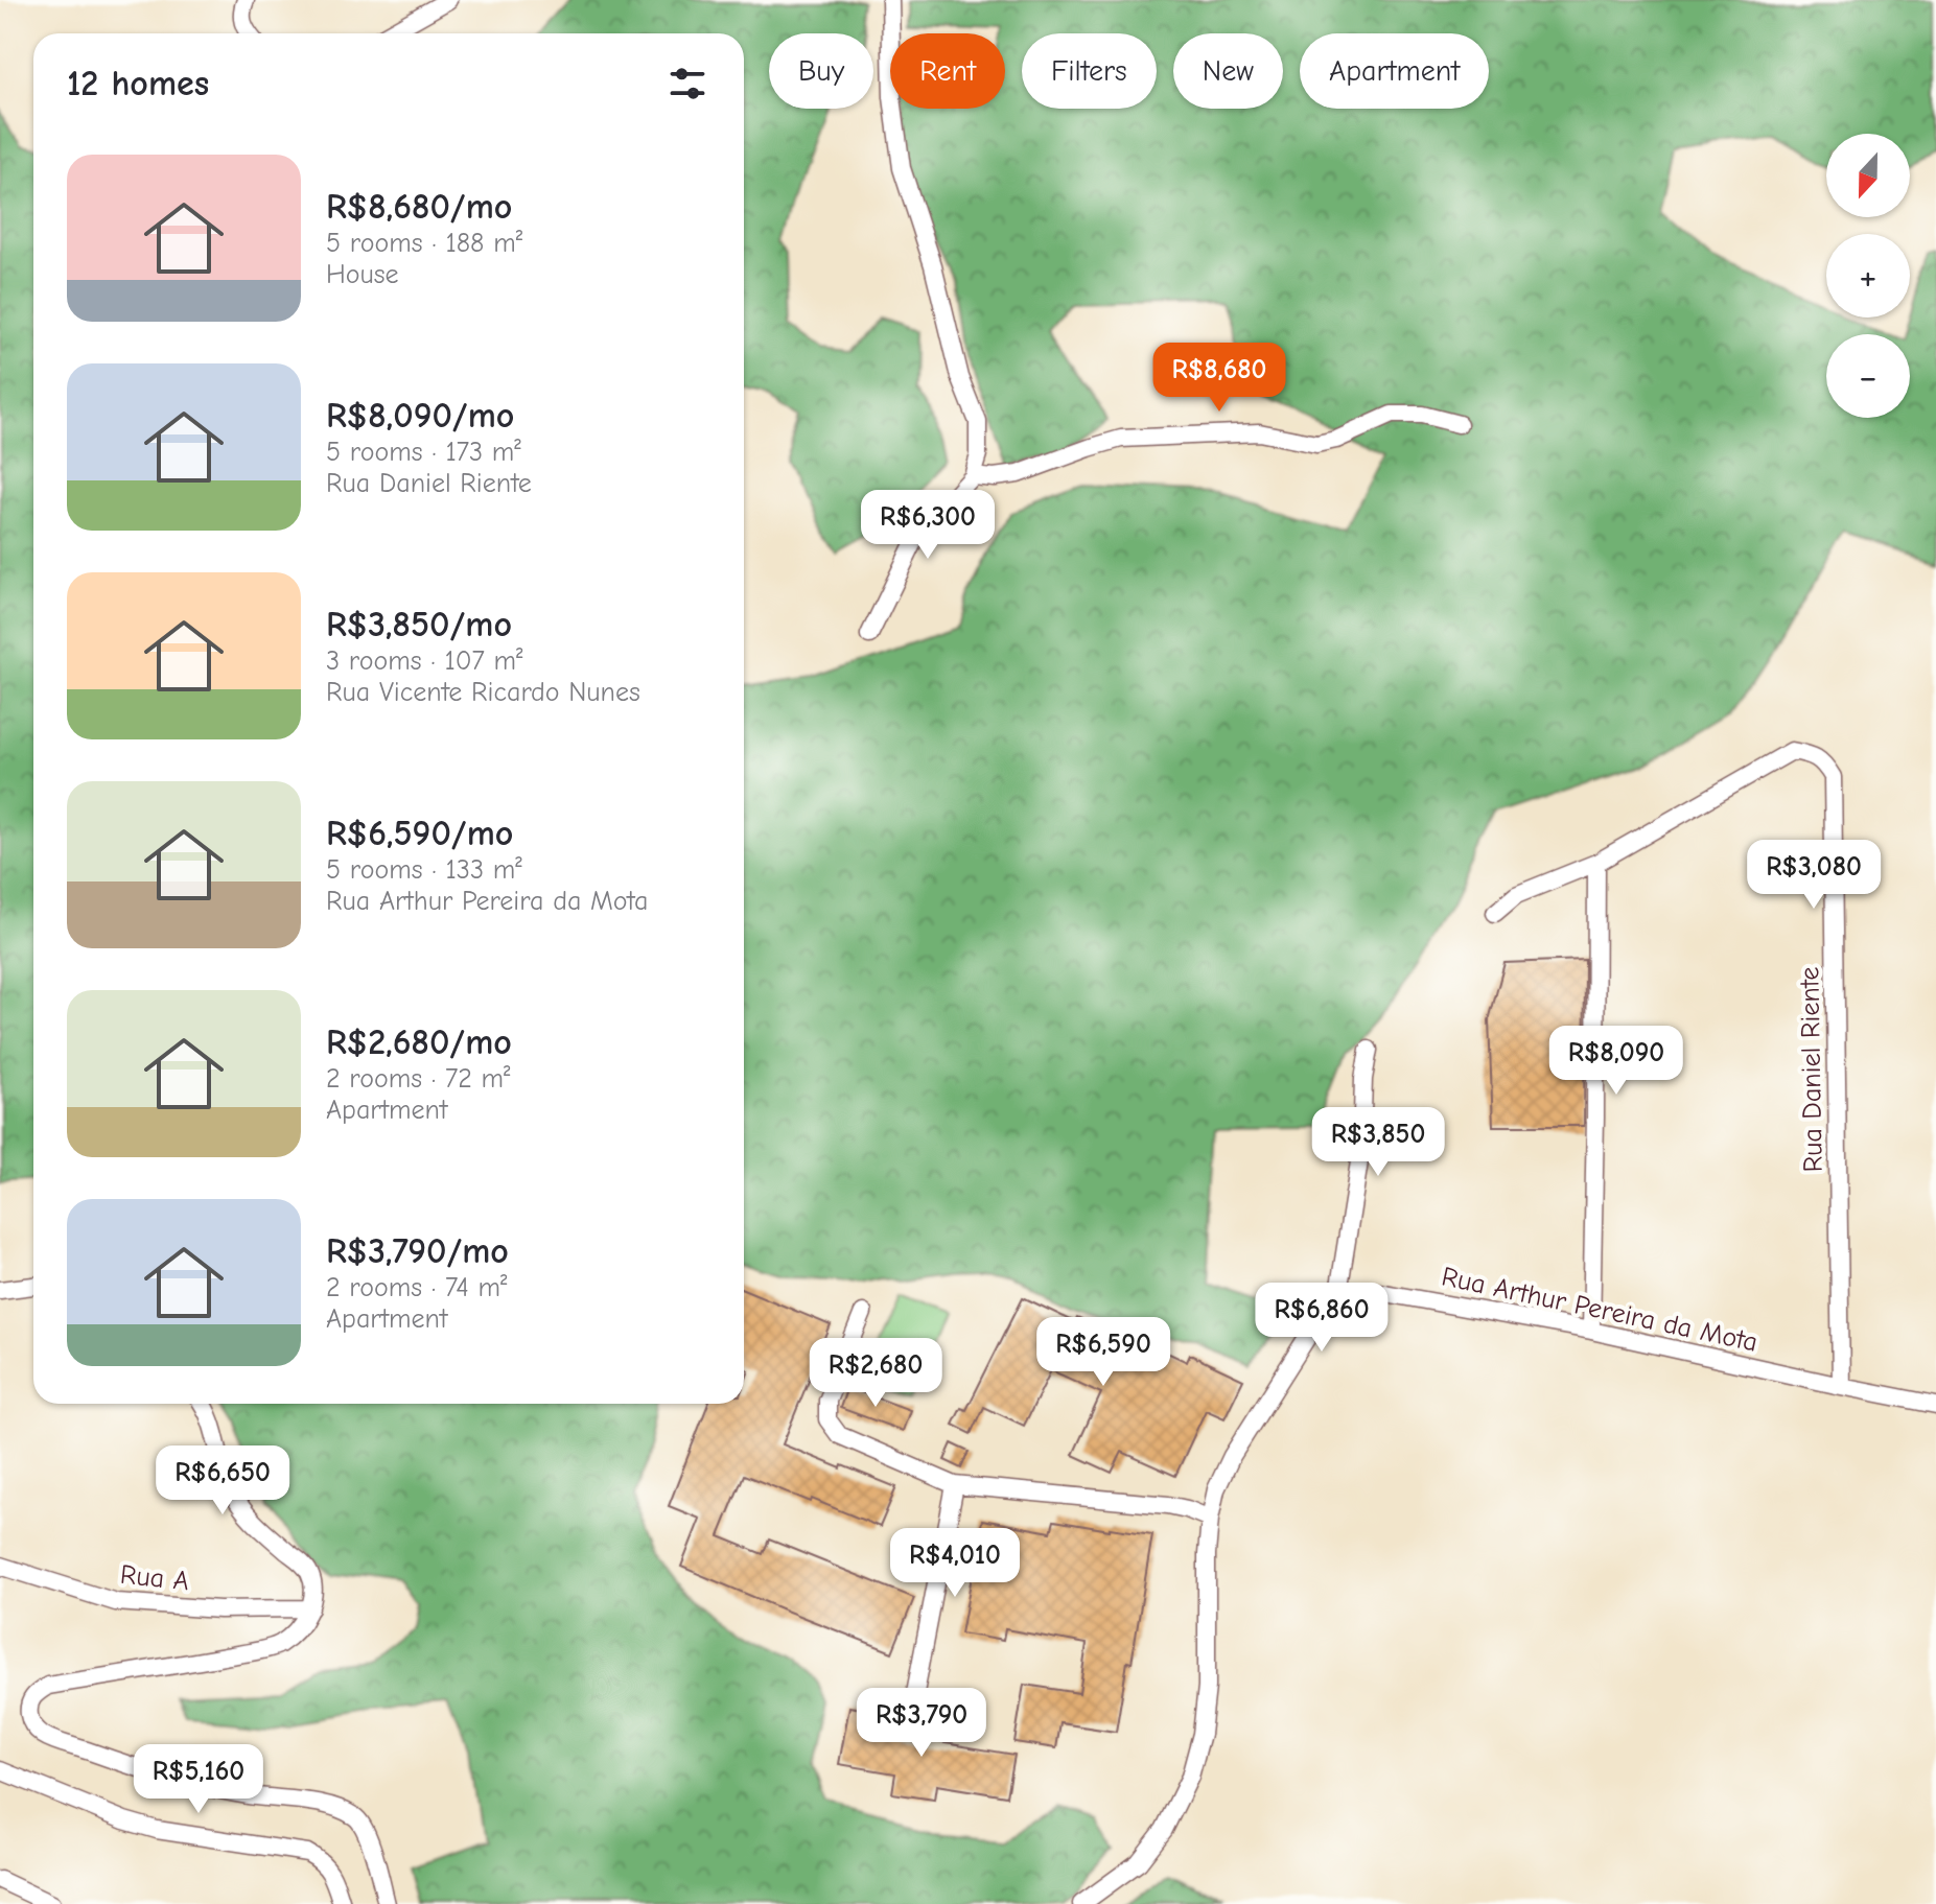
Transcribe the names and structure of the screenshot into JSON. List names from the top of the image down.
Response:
{
  "streets": {
    "street": ["Rua Daniel Riente", "Rua Arthur Pereira da Mota", "Rua A"]
  },
  "crossings": [
    ["Rua Daniel Riente", "Rua Arthur Pereira da Mota"]
  ],
  "north": "bottom",
  "page": {
    "chip": [
      "Buy",
      "Rent",
      "Filters",
      "New",
      "Apartment"
    ],
    "heading": "12 homes",
    "map_buttons": ["+", "−"],
    "list": [
      {
        "name": "R$8,680/mo",
        "note": "5 rooms · 188 m² · House"
      },
      {
        "name": "R$8,090/mo",
        "note": "5 rooms · 173 m² · Rua Daniel Riente"
      },
      {
        "name": "R$3,850/mo",
        "note": "3 rooms · 107 m² · Rua Vicente Ricardo Nunes"
      },
      {
        "name": "R$6,590/mo",
        "note": "5 rooms · 133 m² · Rua Arthur Pereira da Mota"
      },
      {
        "name": "R$2,680/mo",
        "note": "2 rooms · 72 m² · Apartment"
      },
      {
        "name": "R$3,790/mo",
        "note": "2 rooms · 74 m² · Apartment"
      }
    ],
    "price": [
      "R$8,680",
      "R$6,300",
      "R$3,080",
      "R$8,090",
      "R$3,850",
      "R$6,860",
      "R$6,590",
      "R$2,680",
      "R$6,650",
      "R$4,010",
      "R$3,790",
      "R$5,160"
    ]
  }
}
